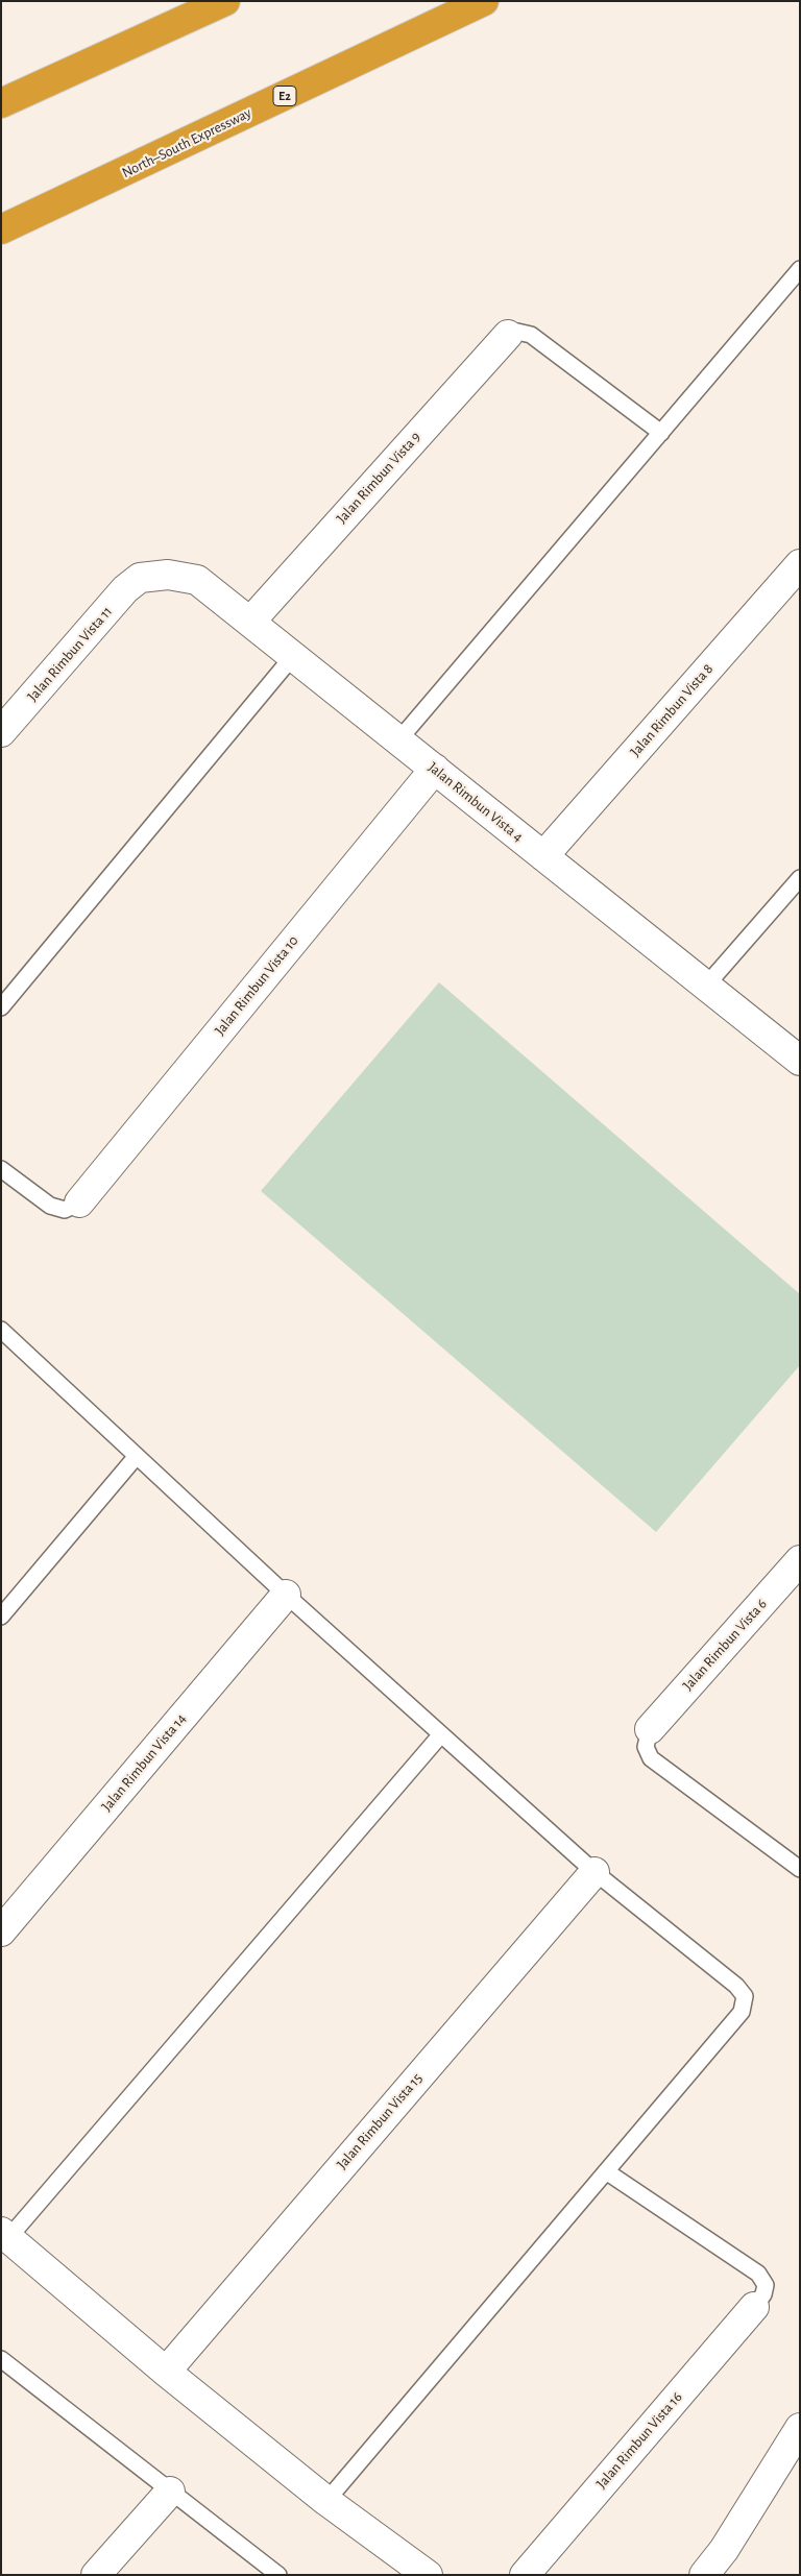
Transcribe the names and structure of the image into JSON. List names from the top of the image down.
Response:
{
  "streets": {
    "highway": ["E2", "North–South Expressway"],
    "street": [
      "Jalan Rimbun Vista 9",
      "Jalan Rimbun Vista 11",
      "Jalan Rimbun Vista 8",
      "Jalan Rimbun Vista 4",
      "Jalan Rimbun Vista 10",
      "Jalan Rimbun Vista 6",
      "Jalan Rimbun Vista 14",
      "Jalan Rimbun Vista 15",
      "Jalan Rimbun Vista 16"
    ]
  },
  "crossings": [
    ["Jalan Rimbun Vista 9", "Jalan Rimbun Vista 4"],
    ["Jalan Rimbun Vista 11", "Jalan Rimbun Vista 4"],
    ["Jalan Rimbun Vista 8", "Jalan Rimbun Vista 4"],
    ["Jalan Rimbun Vista 4", "Jalan Rimbun Vista 10"]
  ]
}
